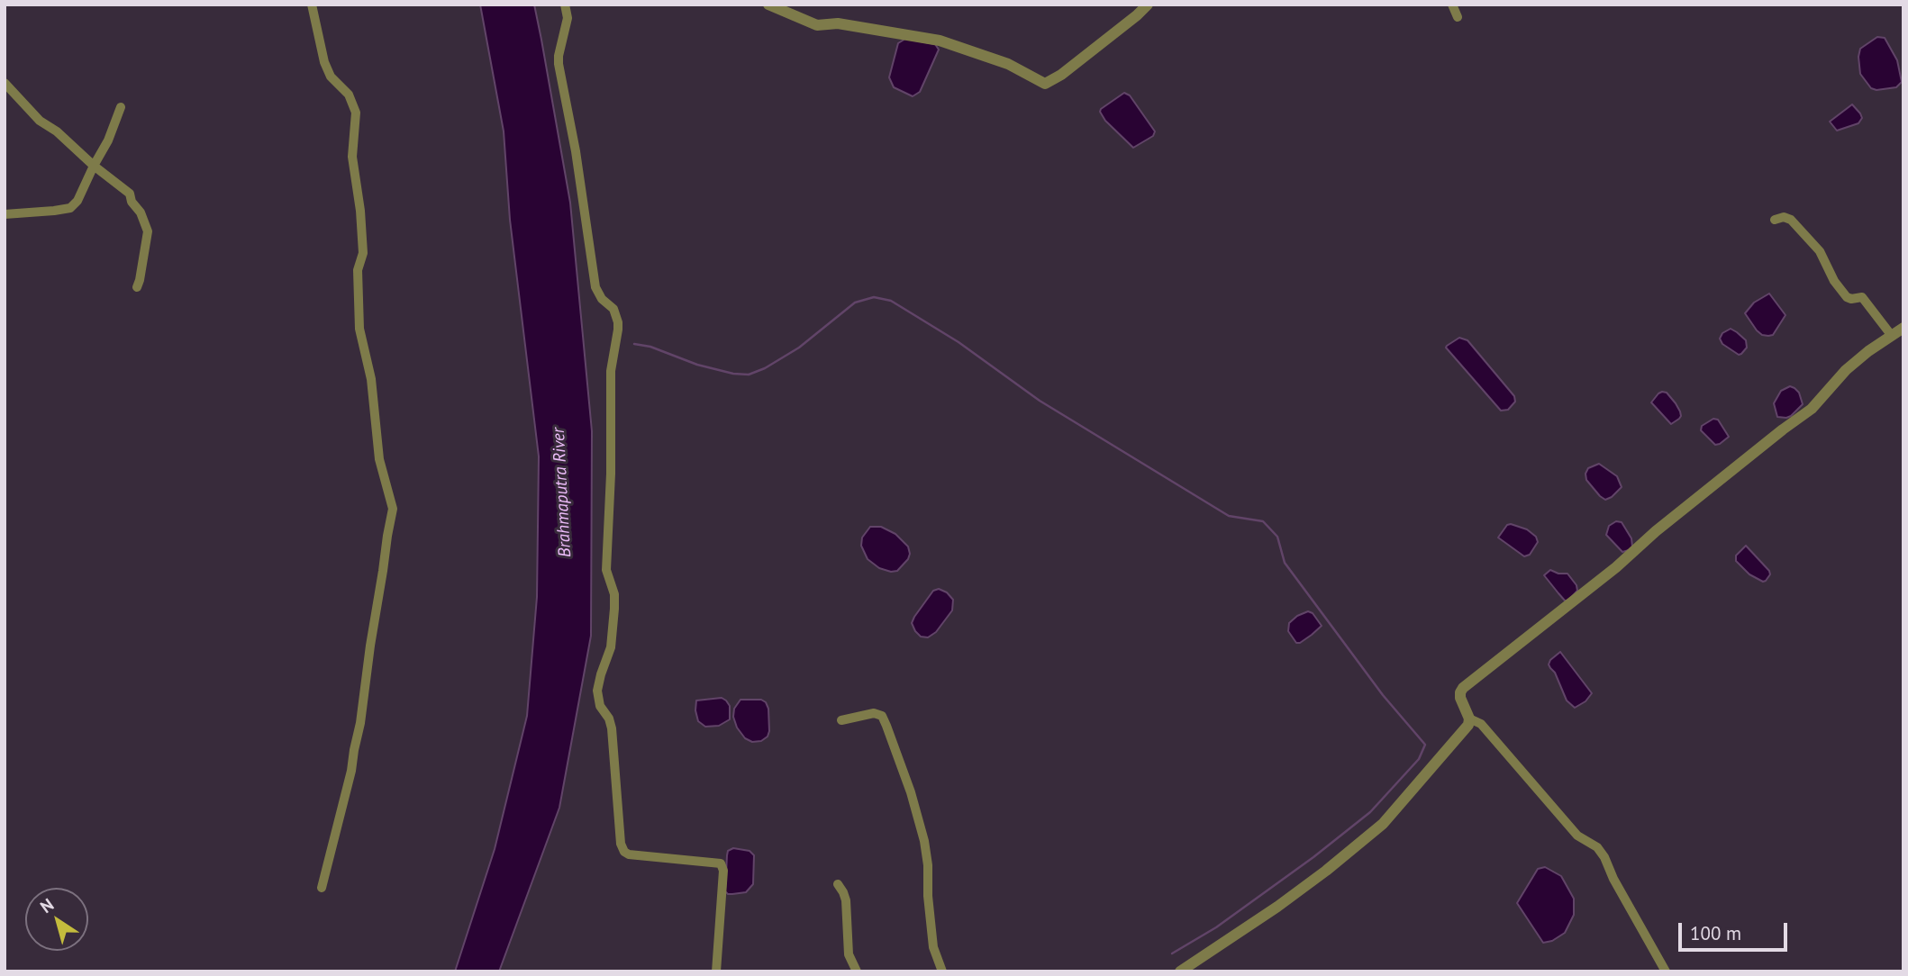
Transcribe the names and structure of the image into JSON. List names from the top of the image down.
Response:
{
  "water": ["Brahmaputra River"],
  "scale_bar": "100 m",
  "north": "top left"
}
